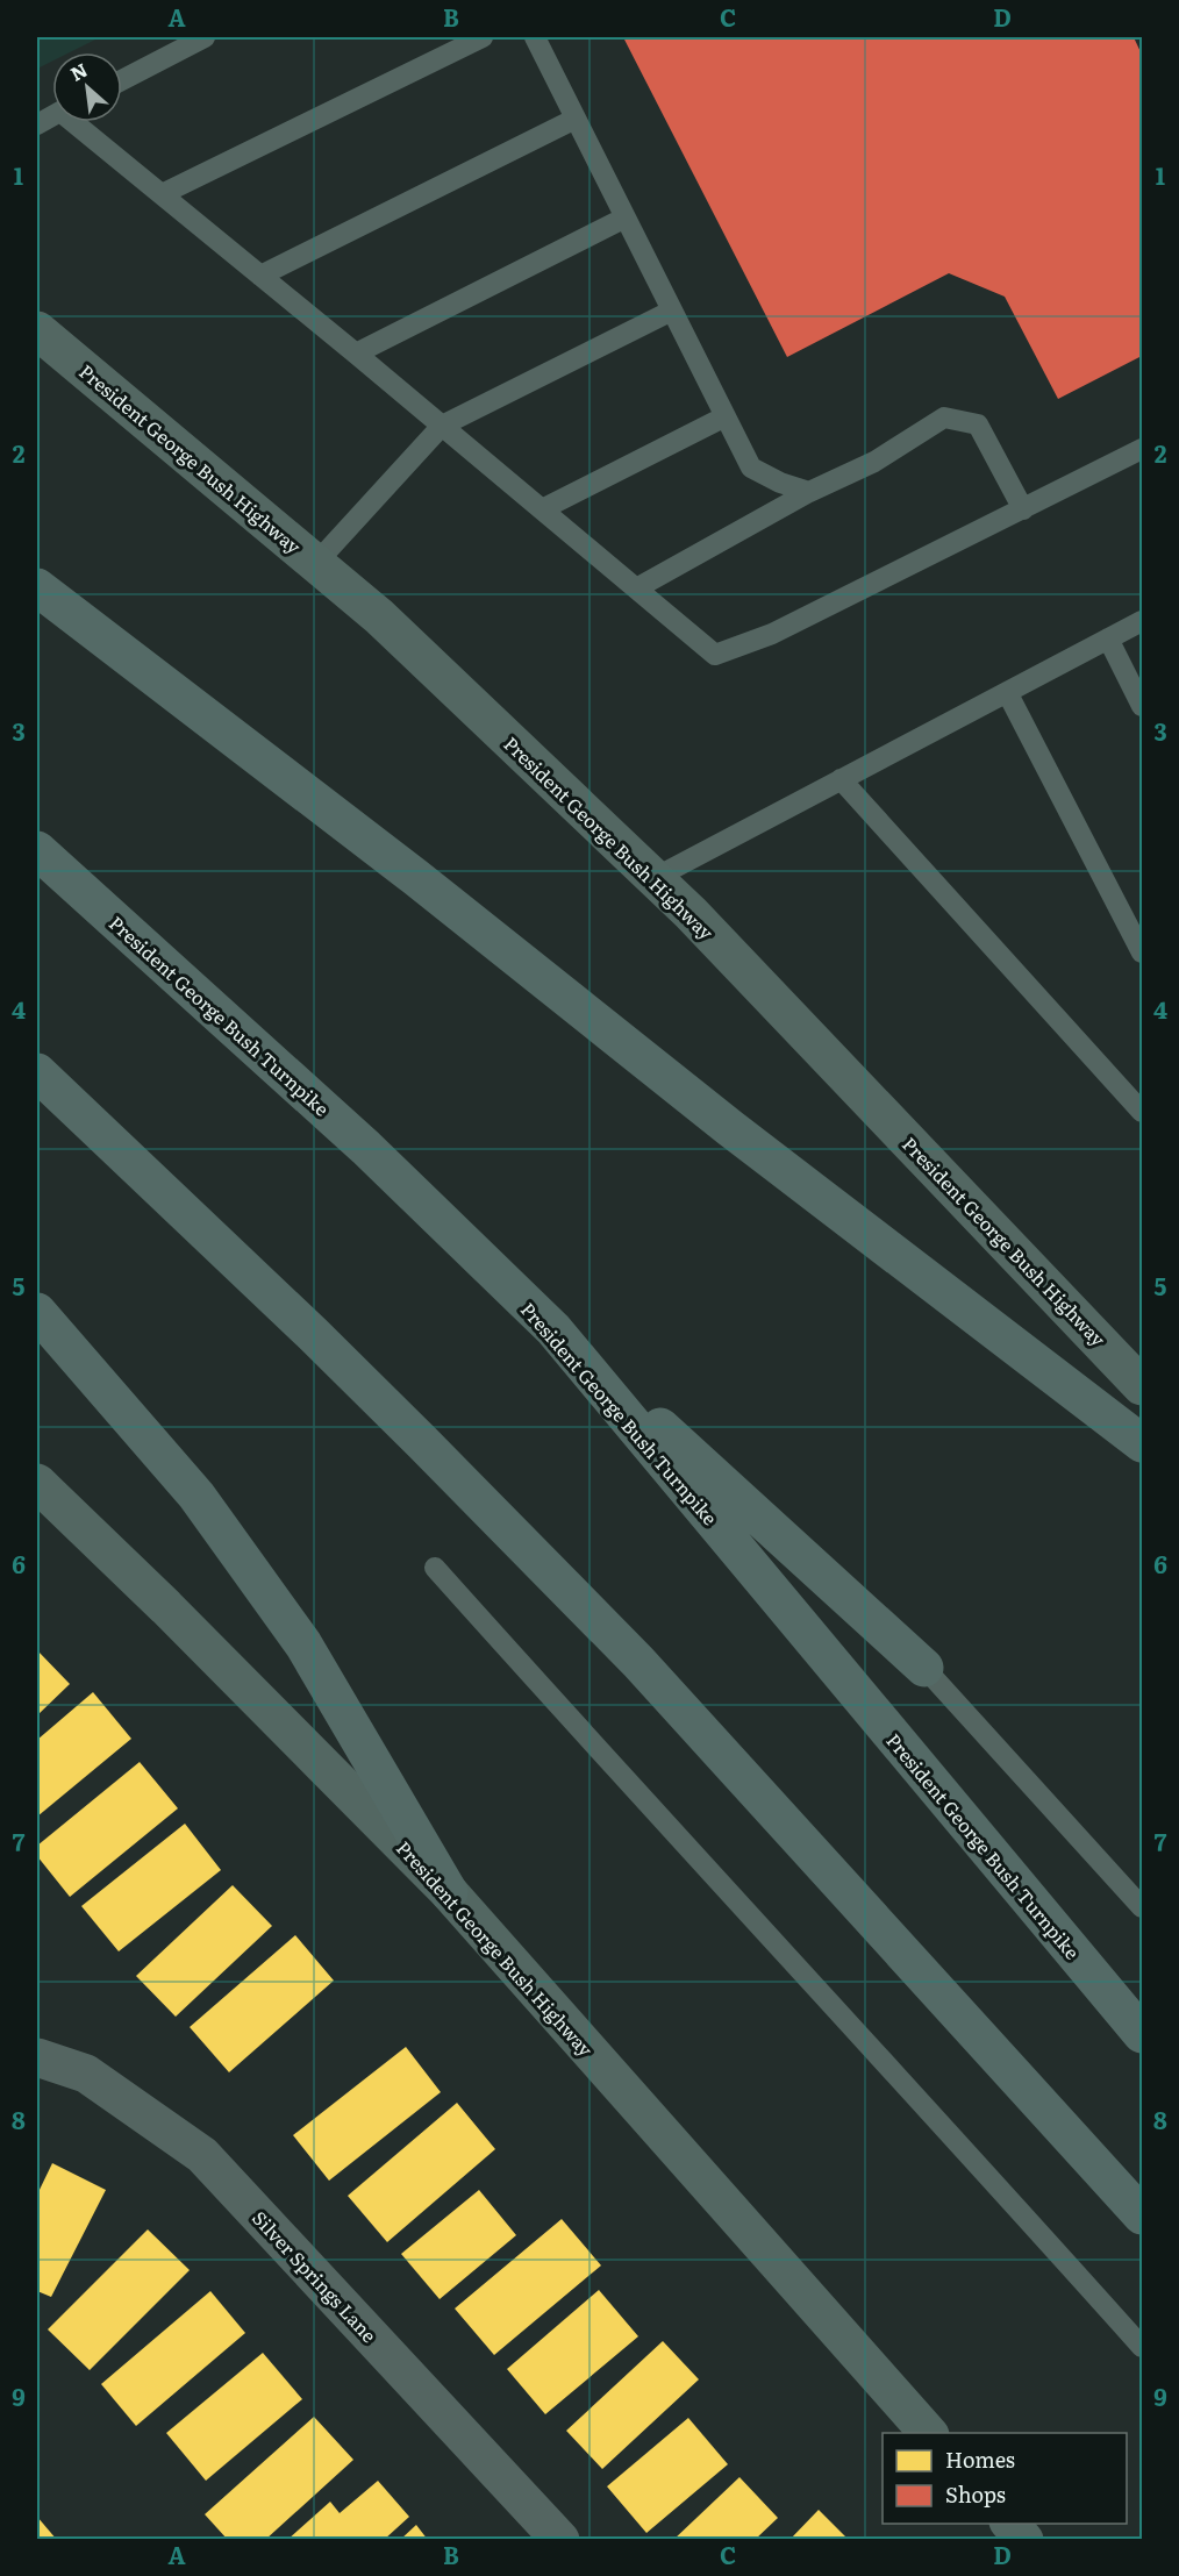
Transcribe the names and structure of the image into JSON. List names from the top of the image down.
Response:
{
  "streets": {
    "highway": ["President George Bush Turnpike"],
    "main road": ["President George Bush Highway"],
    "street": ["Silver Springs Lane"]
  },
  "legend": ["Homes", "Shops"],
  "north": "top left",
  "grid": {
    "columns": [
      "A",
      "B",
      "C",
      "D"
    ],
    "rows": [
      "1",
      "2",
      "3",
      "4",
      "5",
      "6",
      "7",
      "8",
      "9"
    ]
  }
}
